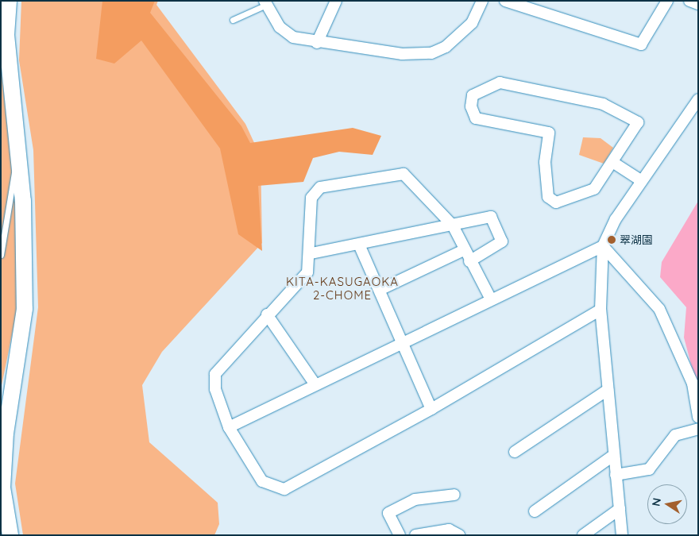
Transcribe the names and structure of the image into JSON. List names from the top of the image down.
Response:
{
  "districts": ["KITA-KASUGAOKA 2-CHOME"],
  "places": ["翠湖園"],
  "north": "left"
}
